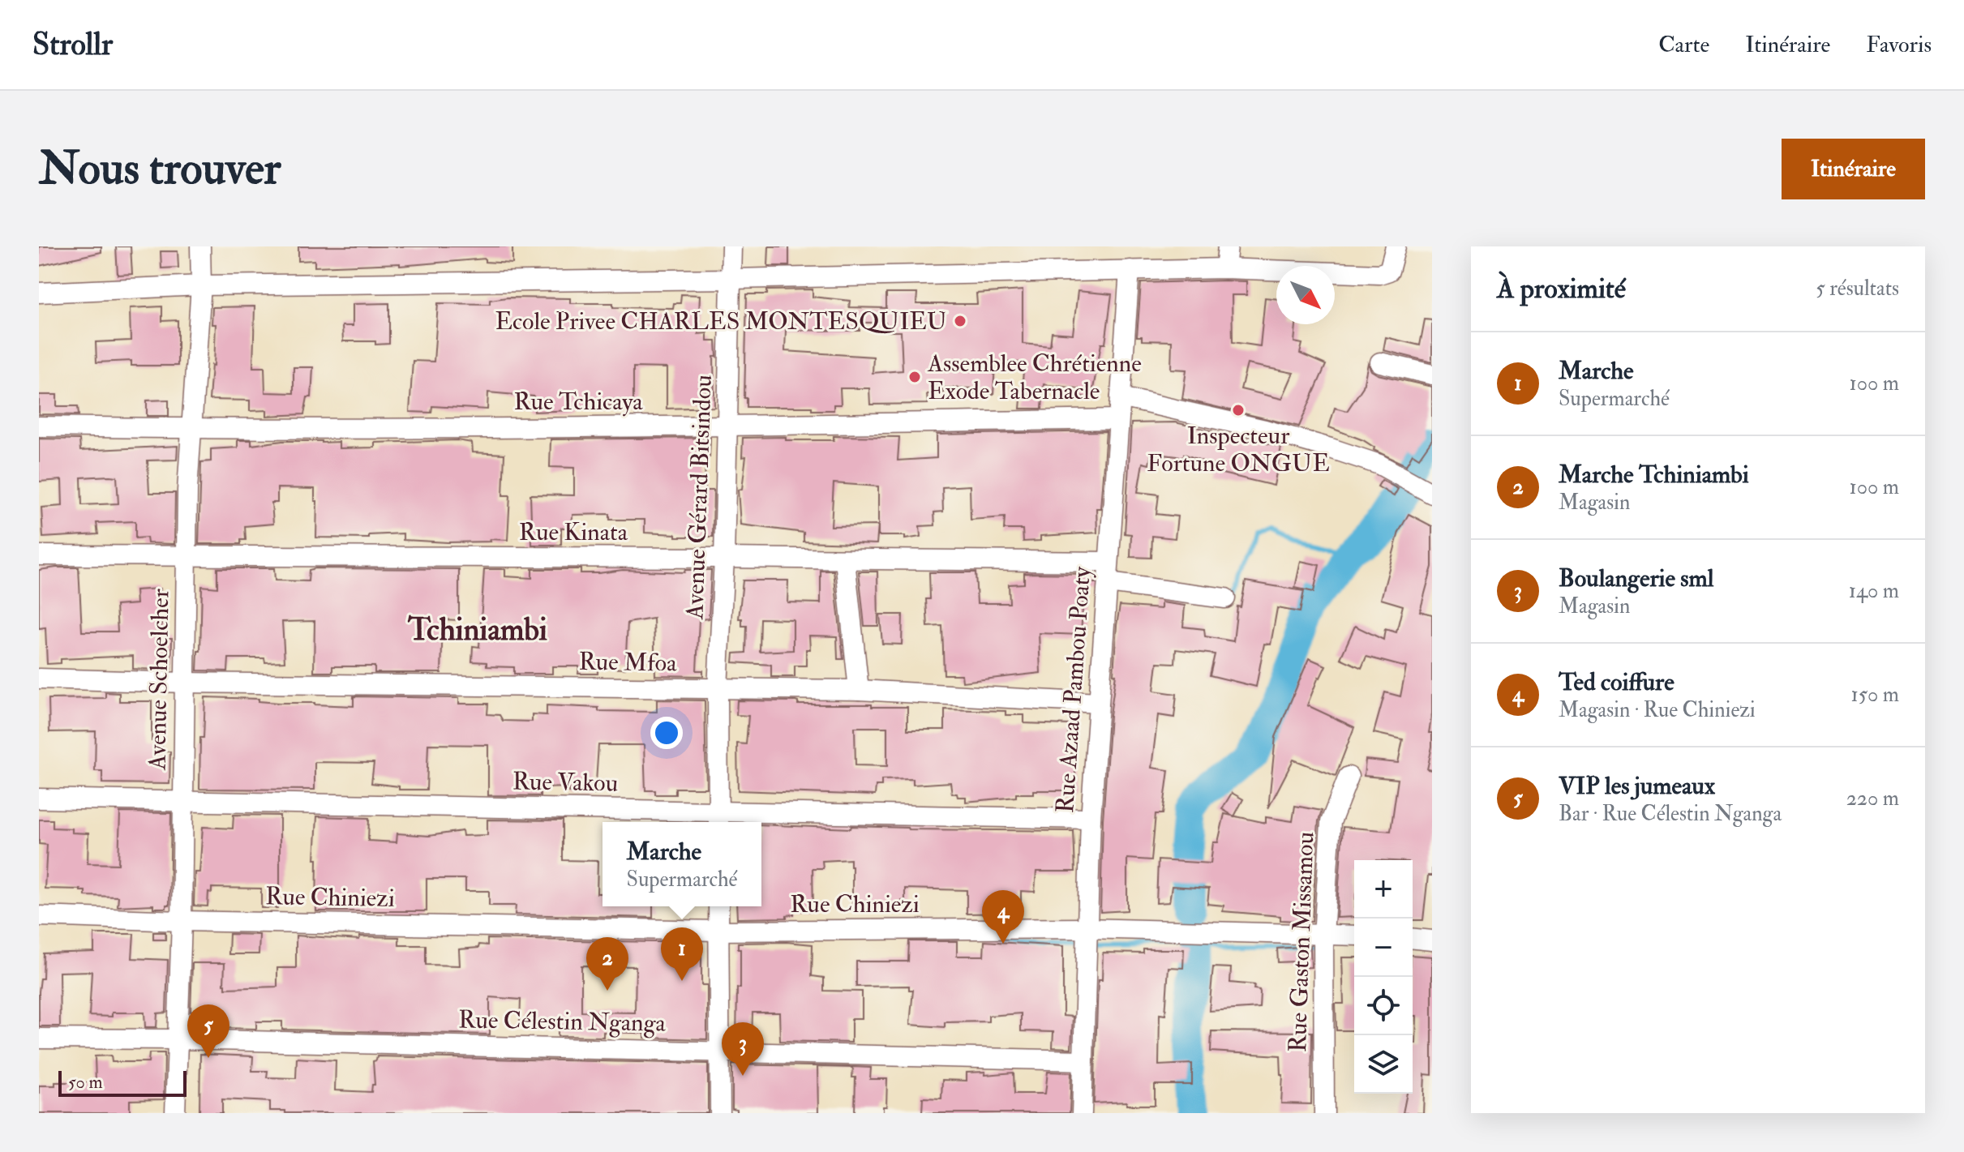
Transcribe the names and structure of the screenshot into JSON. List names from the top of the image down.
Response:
{
  "streets": {
    "street": [
      "Rue Tchicaya",
      "Avenue Gérard Bitsindou",
      "Rue Kinata",
      "Rue Mfoa",
      "Avenue Schoelcher",
      "Rue Azaad Pambou Poaty",
      "Rue Vakou",
      "Rue Chiniezi",
      "Rue Gaston Missamou",
      "Rue Célestin Nganga"
    ]
  },
  "crossings": [
    ["Rue Tchicaya", "Avenue Gérard Bitsindou"],
    ["Rue Tchicaya", "Avenue Schoelcher"],
    ["Rue Tchicaya", "Rue Azaad Pambou Poaty"],
    ["Avenue Gérard Bitsindou", "Rue Kinata"],
    ["Avenue Gérard Bitsindou", "Rue Mfoa"],
    ["Avenue Gérard Bitsindou", "Rue Vakou"],
    ["Rue Kinata", "Avenue Schoelcher"],
    ["Rue Kinata", "Rue Azaad Pambou Poaty"],
    ["Rue Mfoa", "Avenue Schoelcher"],
    ["Rue Mfoa", "Rue Azaad Pambou Poaty"],
    ["Avenue Schoelcher", "Rue Vakou"],
    ["Avenue Schoelcher", "Rue Chiniezi"],
    ["Avenue Schoelcher", "Rue Célestin Nganga"],
    ["Rue Azaad Pambou Poaty", "Rue Vakou"],
    ["Rue Azaad Pambou Poaty", "Rue Chiniezi"],
    ["Rue Azaad Pambou Poaty", "Rue Célestin Nganga"],
    ["Rue Chiniezi", "Rue Gaston Missamou"]
  ],
  "districts": ["Tchiniambi"],
  "places": ["Ecole Privee CHARLES MONTESQUIEU", "Assemblee Chrétienne Exode Tabernacle", "Inspecteur Fortune ONGUE"],
  "scale_bar": "50 m",
  "north": "bottom right",
  "page": {
    "header": "Strollr",
    "nav": ["Carte", "Itinéraire", "Favoris"],
    "buttons": "Itinéraire",
    "title": "Nous trouver",
    "heading": ["À proximité", "5 résultats"],
    "list": [
      {
        "mark": "1",
        "name": "Marche",
        "note": "Supermarché",
        "value": "100 m"
      },
      {
        "mark": "2",
        "name": "Marche Tchiniambi",
        "note": "Magasin",
        "value": "100 m"
      },
      {
        "mark": "3",
        "name": "Boulangerie sml",
        "note": "Magasin",
        "value": "140 m"
      },
      {
        "mark": "4",
        "name": "Ted coiffure",
        "note": "Magasin · Rue Chiniezi",
        "value": "150 m"
      },
      {
        "mark": "5",
        "name": "VIP les jumeaux",
        "note": "Bar · Rue Célestin Nganga",
        "value": "220 m"
      }
    ],
    "popup": ["Marche", "Supermarché"],
    "map_buttons": ["+", "−"],
    "pins": [
      "4",
      "1",
      "2",
      "5",
      "3"
    ],
    "scale": "50 m"
  }
}
